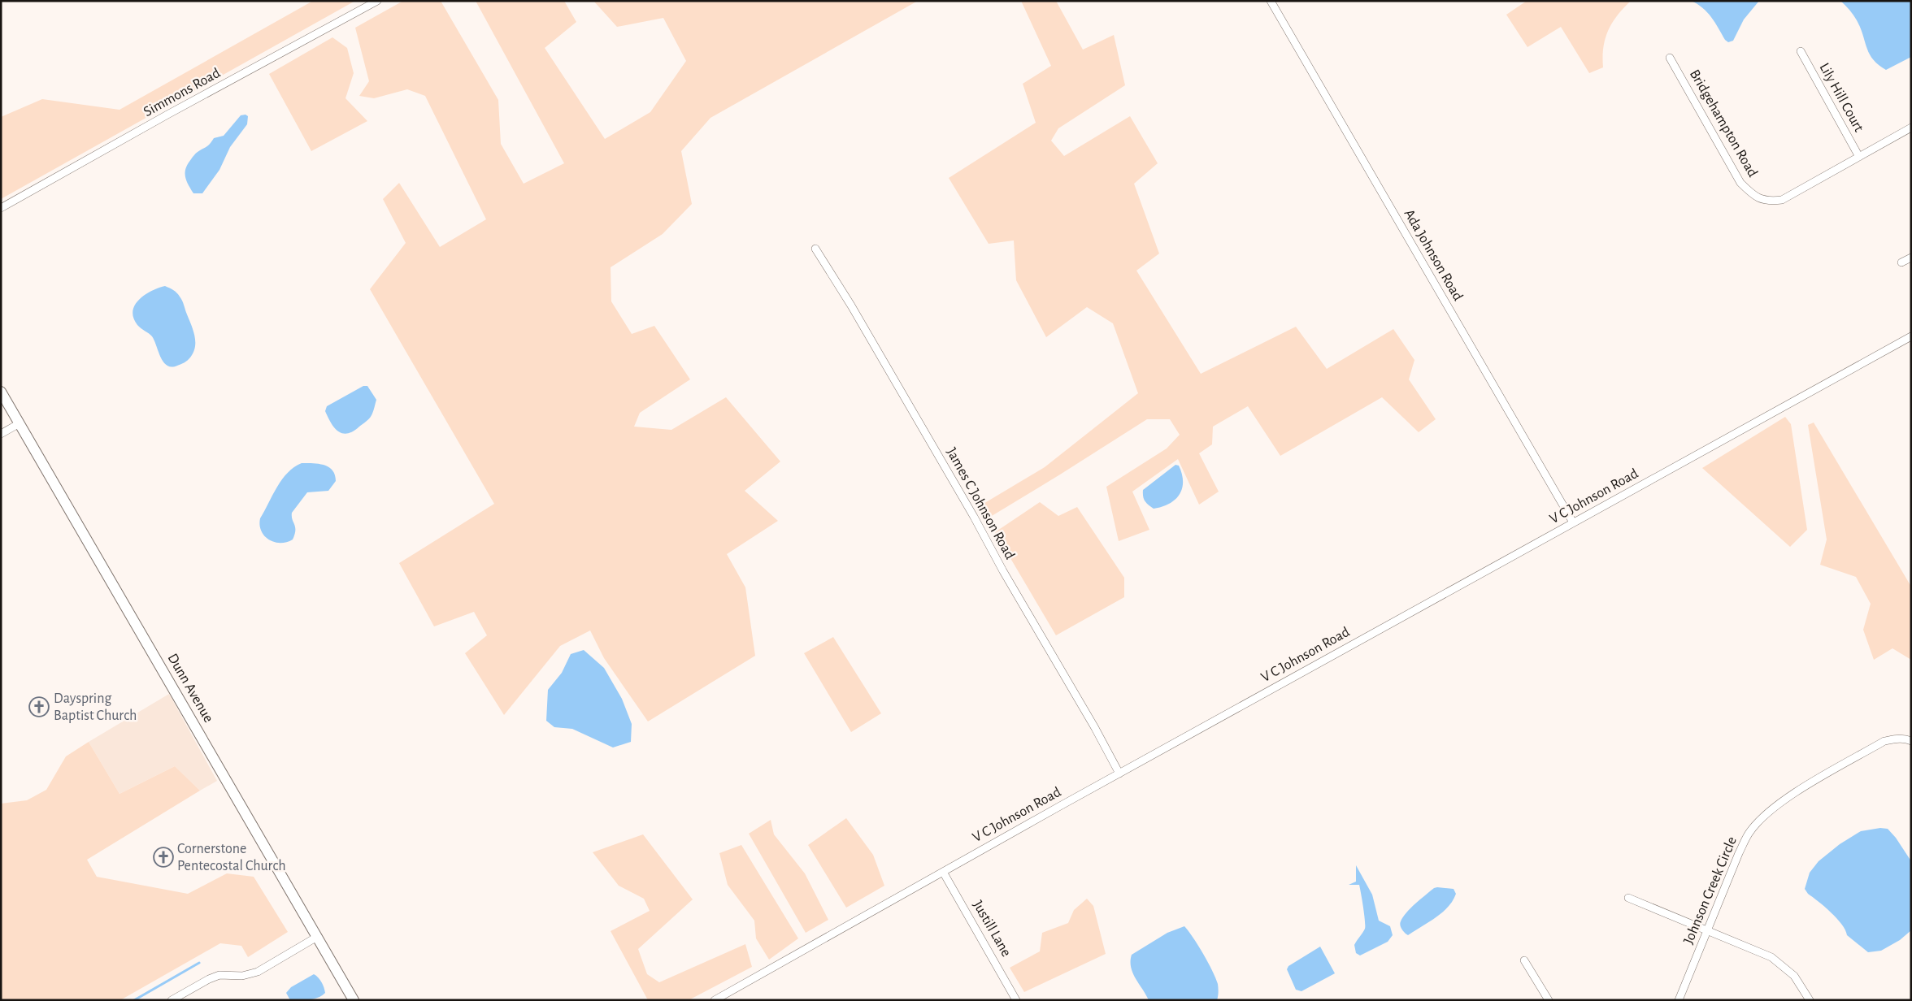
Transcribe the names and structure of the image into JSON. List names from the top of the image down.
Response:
{
  "streets": {
    "main road": ["Dunn Avenue"],
    "street": [
      "Simmons Road",
      "Lily Hill Court",
      "Bridgehampton Road",
      "Ada Johnson Road",
      "V C Johnson Road",
      "James C Johnson Road",
      "Johnson Creek Circle",
      "Justill Lane"
    ]
  },
  "crossings": [
    ["Lily Hill Court", "Bridgehampton Road"],
    ["Ada Johnson Road", "V C Johnson Road"],
    ["V C Johnson Road", "James C Johnson Road"],
    ["V C Johnson Road", "Justill Lane"]
  ],
  "places": {
    "church": ["Dayspring Baptist Church", "Cornerstone Pentecostal Church"]
  }
}
